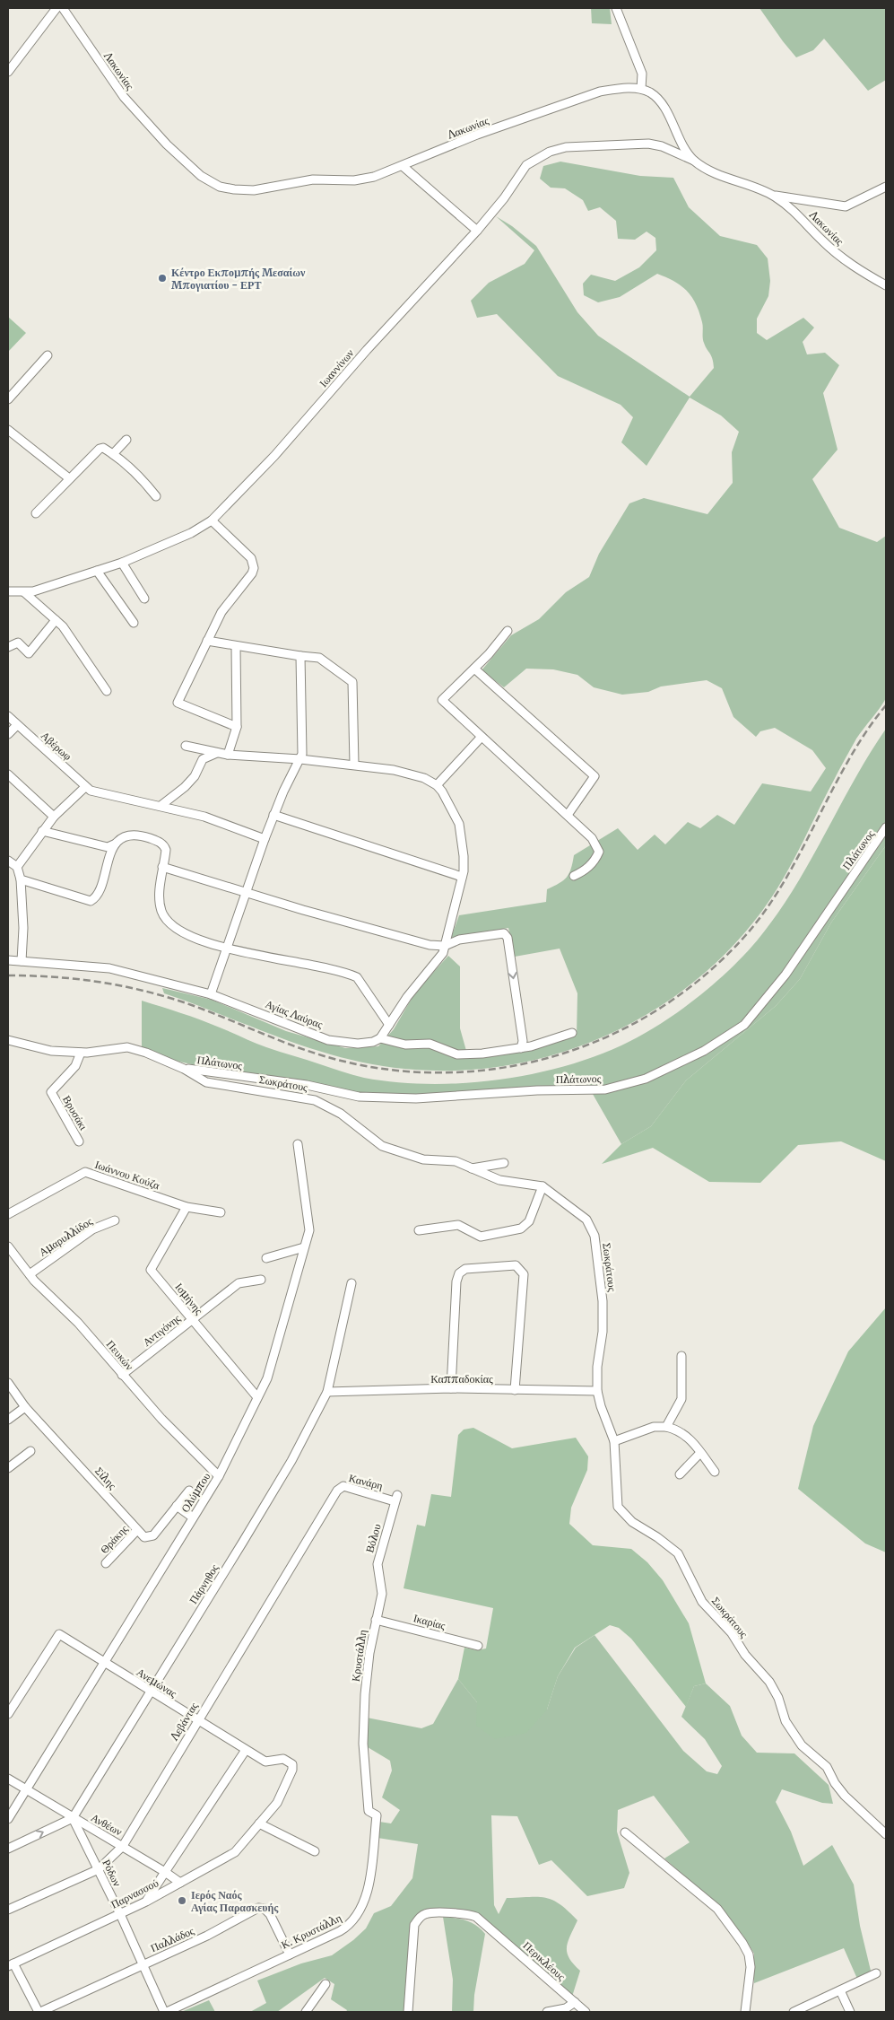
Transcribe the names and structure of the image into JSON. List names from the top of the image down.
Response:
{
  "streets": {
    "street": [
      "Λακωνίας",
      "Ιωαννίνων",
      "Αβέρωφ",
      "Πλάτωνος",
      "Αγίας Λαύρας",
      "Σωκράτους",
      "Βρυσάκι",
      "Ιωάννου Κούζα",
      "Αμαρυλλίδος",
      "Ισμήνης",
      "Αντιγόνης",
      "Πευκών",
      "Καππαδοκίας",
      "Σίλης",
      "Κανάρη",
      "Ολύμπου",
      "Βόλου",
      "Θράκης",
      "Πάρνηθος",
      "Ικαρίας",
      "Κρυστάλλη",
      "Ανεμώνας",
      "Λεβάντας",
      "Ανθέων",
      "Ρόδων",
      "Παρνασσού",
      "Κ. Κρυστάλλη",
      "Παλλάδος",
      "Περικλέους"
    ]
  },
  "crossings": [
    ["Λακωνίας", "Ιωαννίνων"],
    ["Πλάτωνος", "Σωκράτους"],
    ["Σωκράτους", "Βρυσάκι"],
    ["Σωκράτους", "Καππαδοκίας"],
    ["Ιωάννου Κούζα", "Ισμήνης"],
    ["Αμαρυλλίδος", "Πευκών"],
    ["Ισμήνης", "Αντιγόνης"],
    ["Ισμήνης", "Ολύμπου"],
    ["Αντιγόνης", "Πευκών"],
    ["Πευκών", "Ολύμπου"],
    ["Καππαδοκίας", "Πάρνηθος"],
    ["Σίλης", "Θράκης"],
    ["Κανάρη", "Βόλου"],
    ["Κανάρη", "Λεβάντας"],
    ["Ολύμπου", "Ανεμώνας"],
    ["Ολύμπου", "Ανθέων"],
    ["Βόλου", "Κρυστάλλη"],
    ["Πάρνηθος", "Ανεμώνας"],
    ["Πάρνηθος", "Ανθέων"],
    ["Πάρνηθος", "Ρόδων"],
    ["Ικαρίας", "Κρυστάλλη"],
    ["Κρυστάλλη", "Κ. Κρυστάλλη"],
    ["Ανεμώνας", "Λεβάντας"],
    ["Ανεμώνας", "Παρνασσού"],
    ["Λεβάντας", "Ανθέων"],
    ["Λεβάντας", "Ρόδων"],
    ["Ανθέων", "Ρόδων"],
    ["Ανθέων", "Παρνασσού"],
    ["Ρόδων", "Παρνασσού"],
    ["Ρόδων", "Κ. Κρυστάλλη"],
    ["Ρόδων", "Παλλάδος"],
    ["Κ. Κρυστάλλη", "Παλλάδος"]
  ],
  "places": ["Κέντρο Εκπομπής Μεσαίων Μπογιατίου - ΕΡΤ", "Ιερός Ναός Αγίας Παρασκευής"]
}
